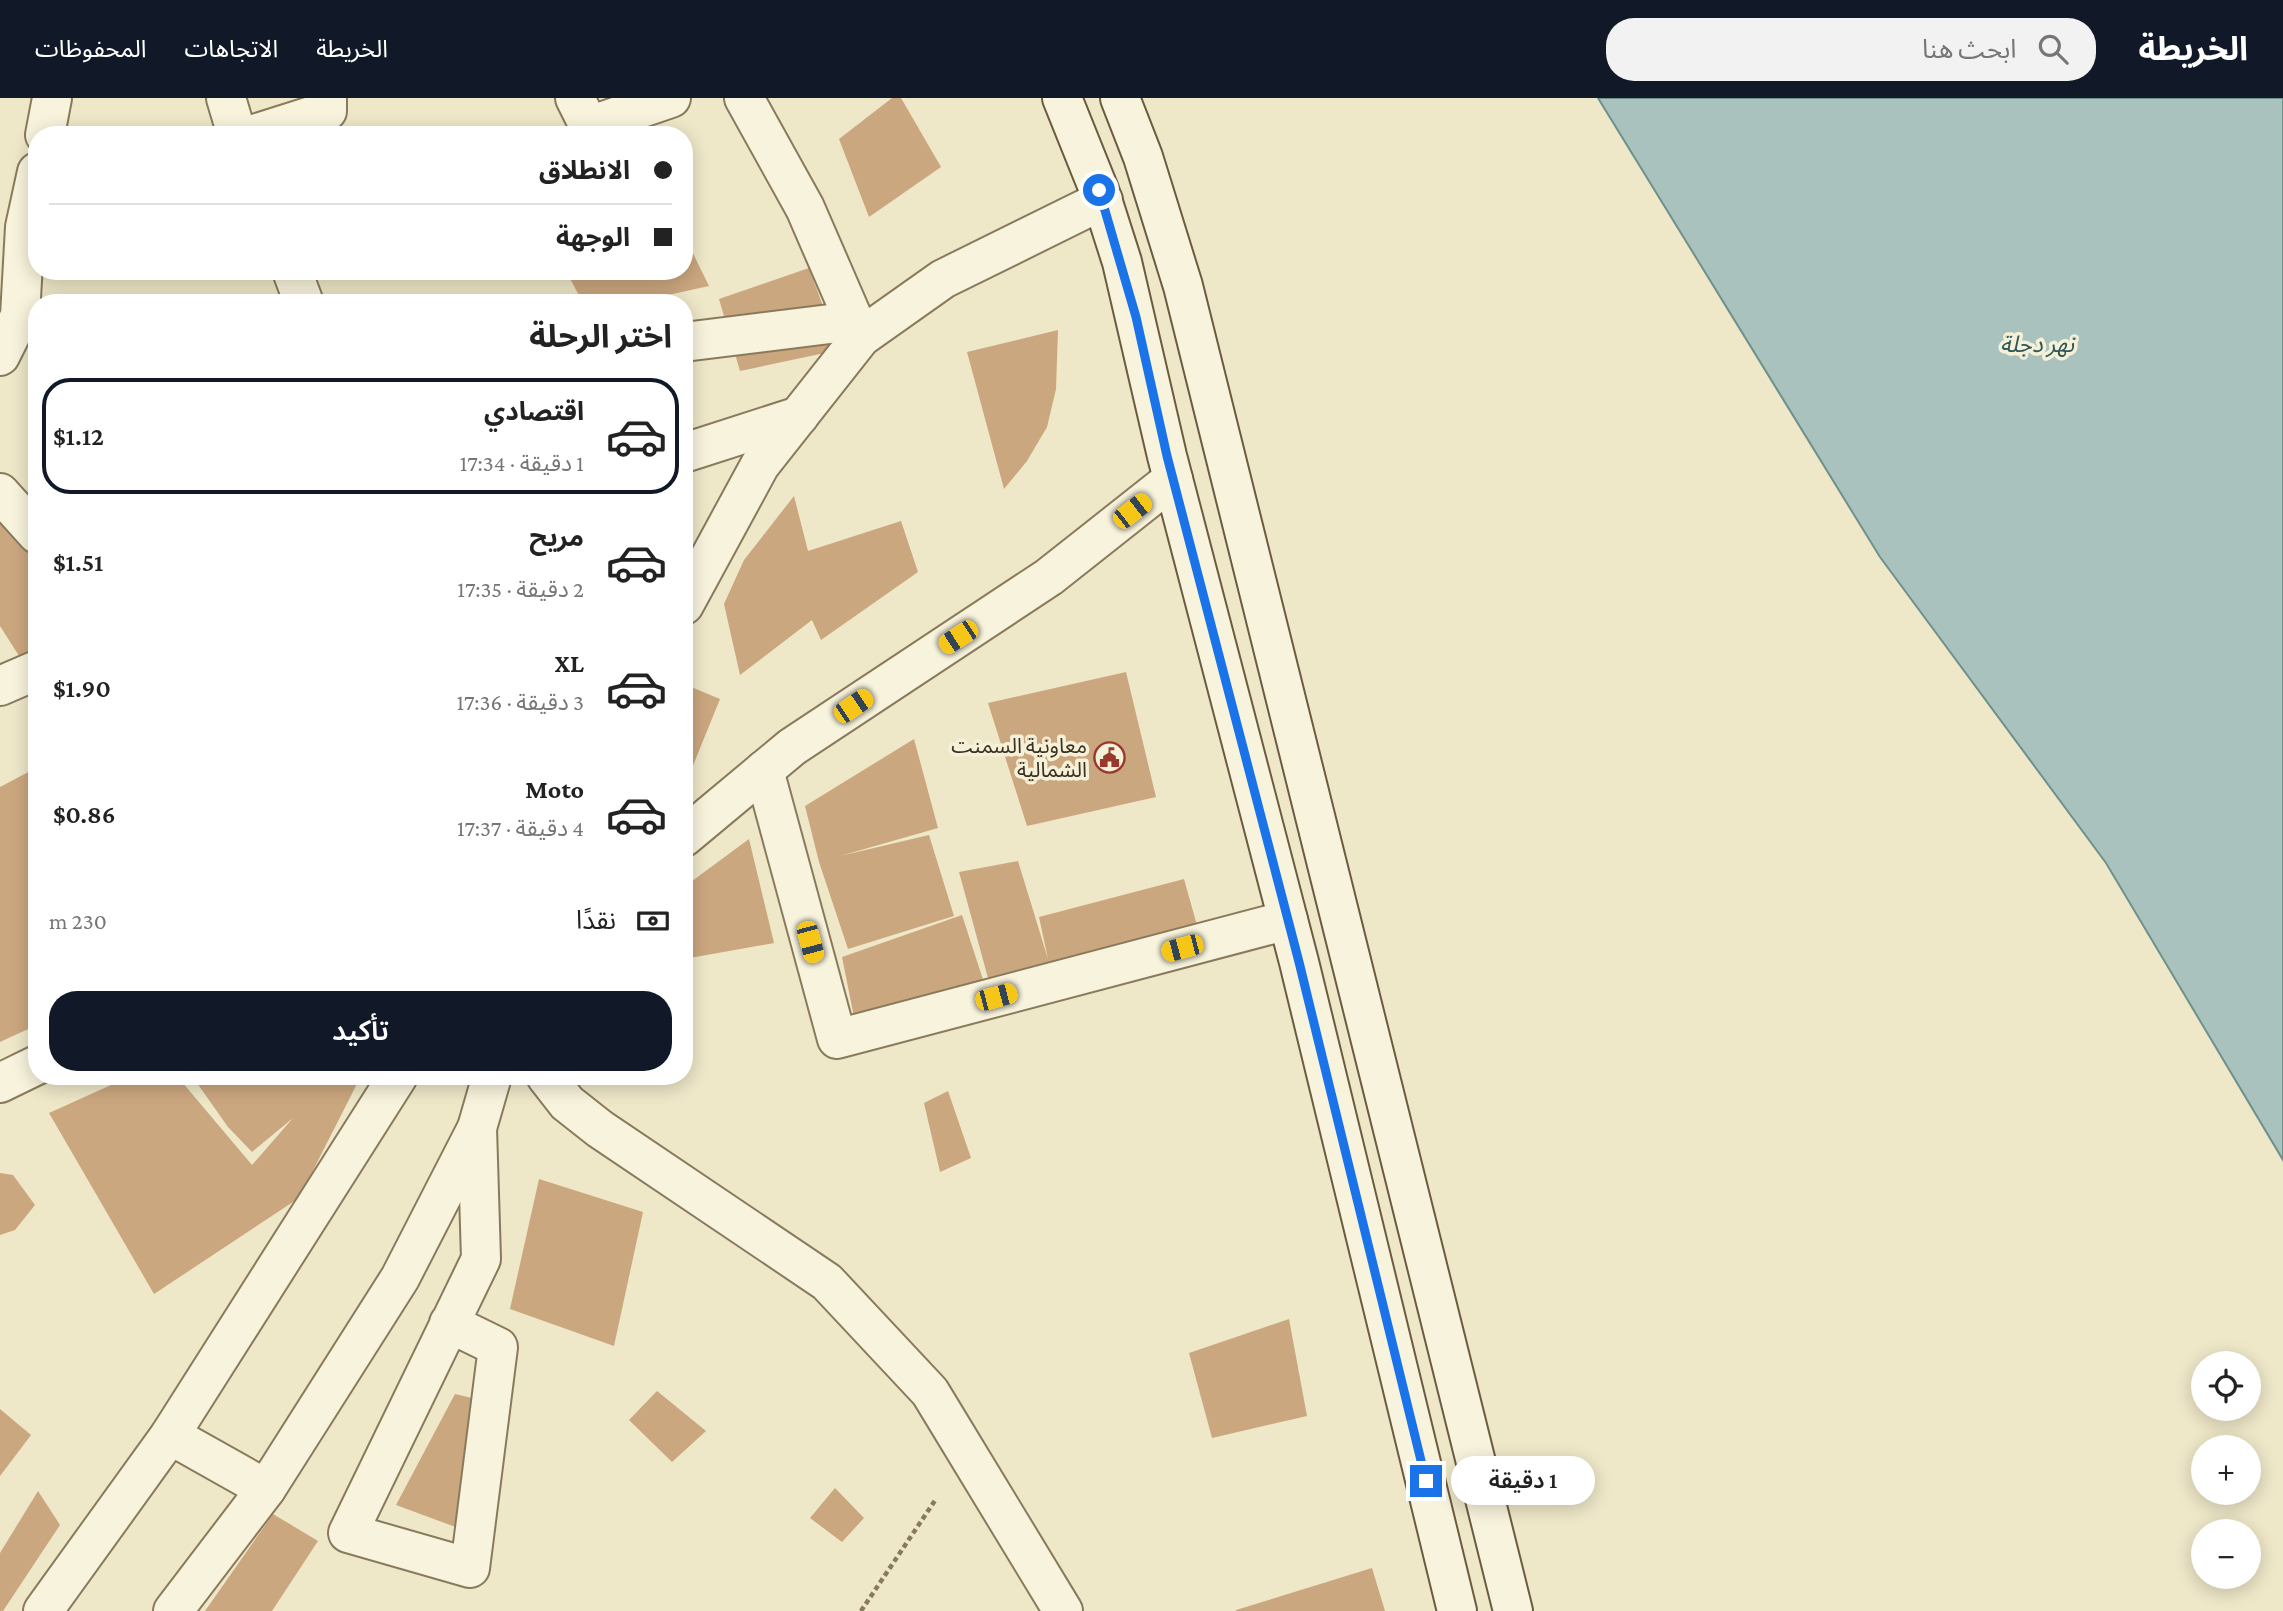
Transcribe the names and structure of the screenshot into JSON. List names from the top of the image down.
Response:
{
  "water": ["نهر دجلة"],
  "places": {
    "public building": ["معاونية السمنت الشمالية"]
  },
  "page": {
    "header": "الخريطة",
    "search": "ابحث هنا",
    "nav": ["الخريطة", "الاتجاهات", "المحفوظات"],
    "banner": ["الانطلاق", "الوجهة"],
    "heading": "اختر الرحلة",
    "list": [
      {
        "name": "اقتصادي",
        "note": "1 دقيقة · 17:34",
        "value": "$1.12"
      },
      {
        "name": "مريح",
        "note": "2 دقيقة · 17:35",
        "value": "$1.51"
      },
      {
        "name": "XL",
        "note": "3 دقيقة · 17:36",
        "value": "$1.90"
      },
      {
        "name": "Moto",
        "note": "4 دقيقة · 17:37",
        "value": "$0.86"
      }
    ],
    "pay": ["نقدًا", "230 m"],
    "buttons": "تأكيد",
    "map_buttons": ["+", "−"],
    "bubble": "1 دقيقة"
  }
}
